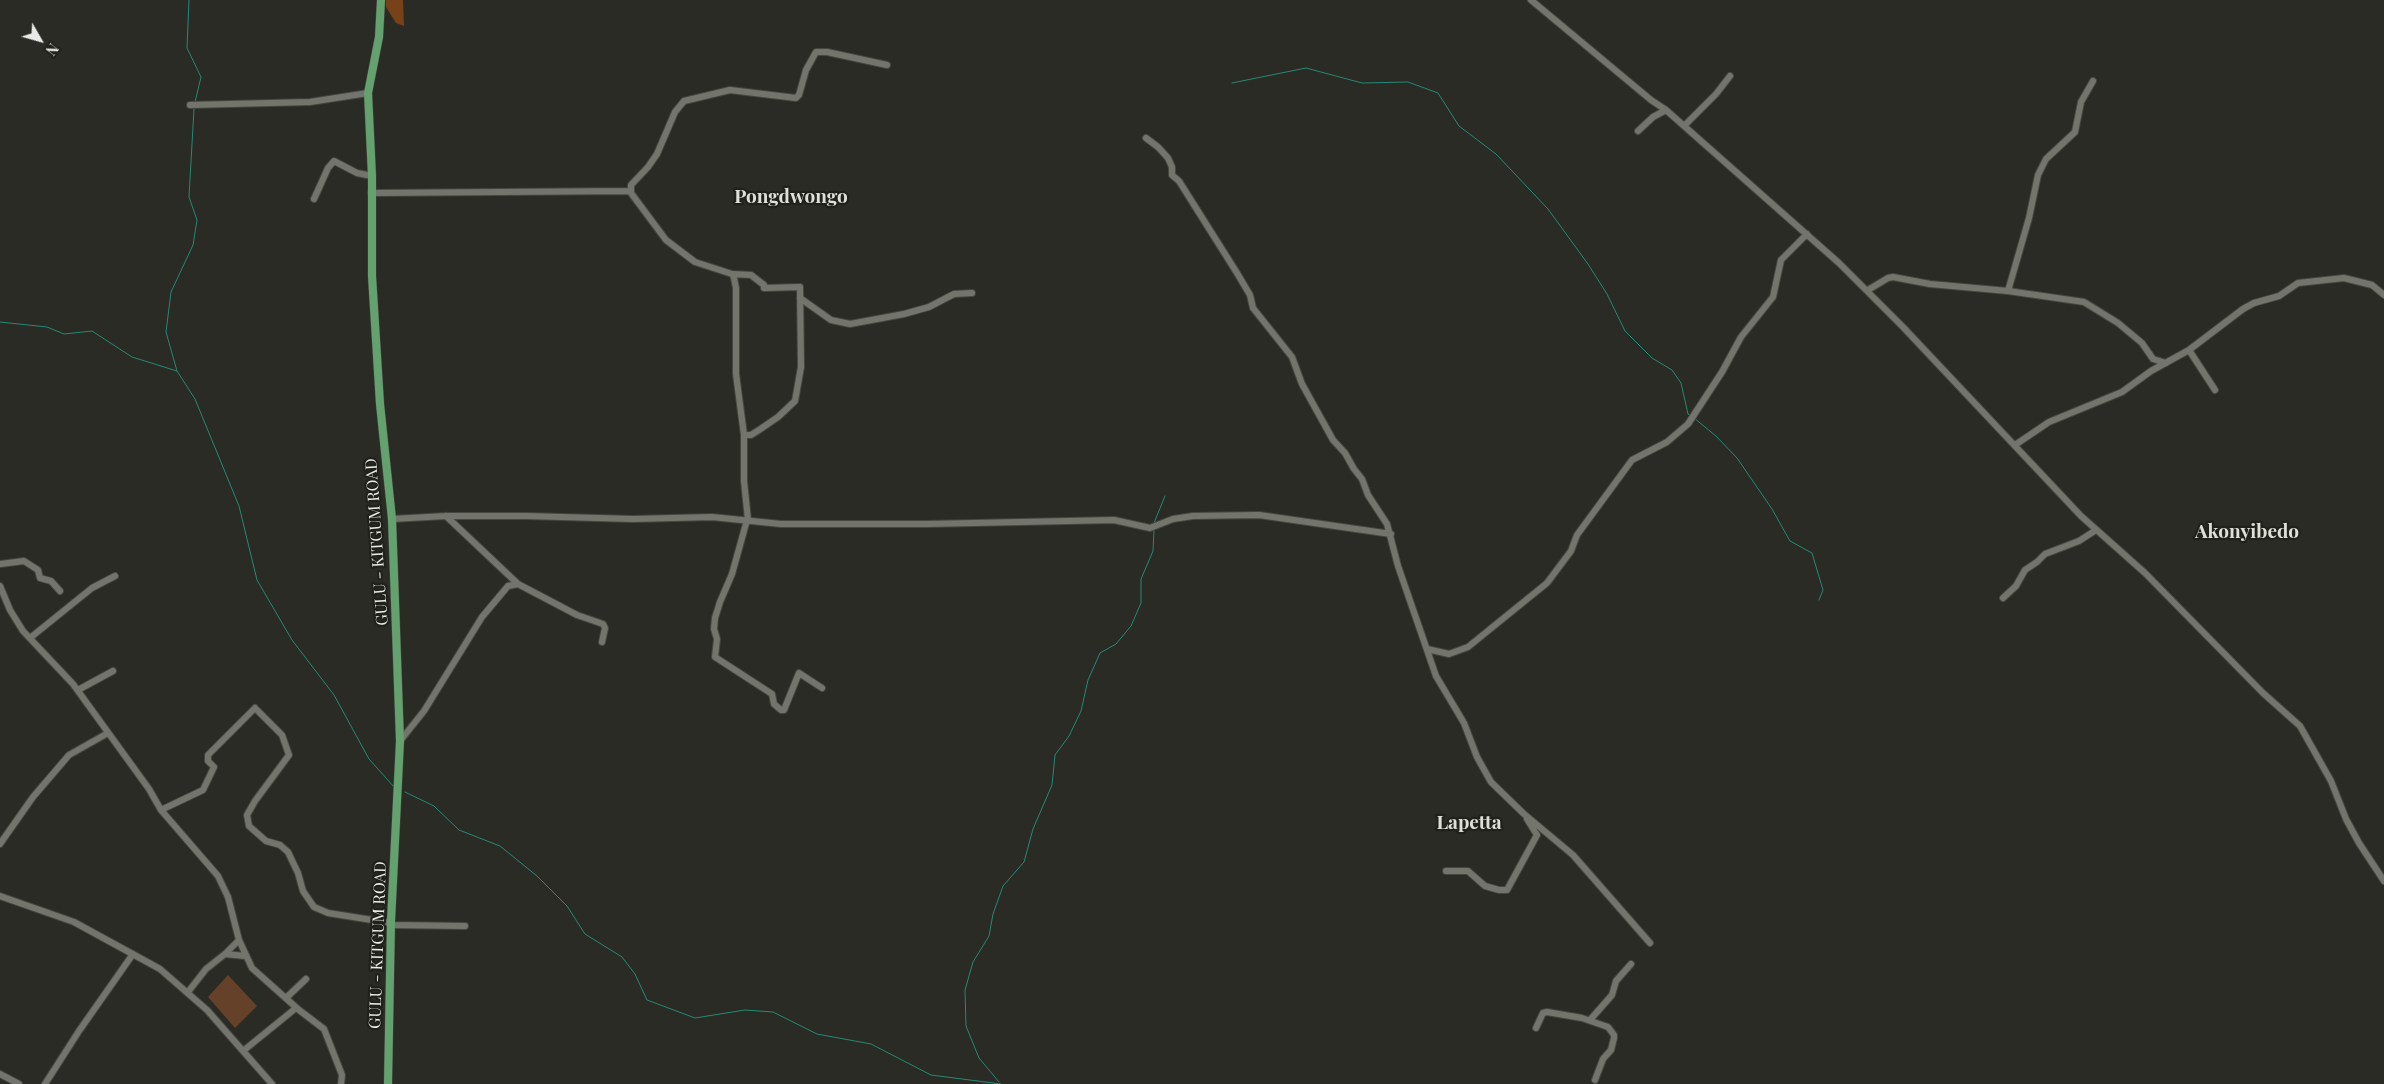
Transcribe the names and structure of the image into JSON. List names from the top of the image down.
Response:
{
  "streets": {
    "main road": ["GULU - KITGUM ROAD"]
  },
  "districts": ["Pongdwongo", "Akonyibedo", "Lapetta"],
  "north": "bottom right"
}
